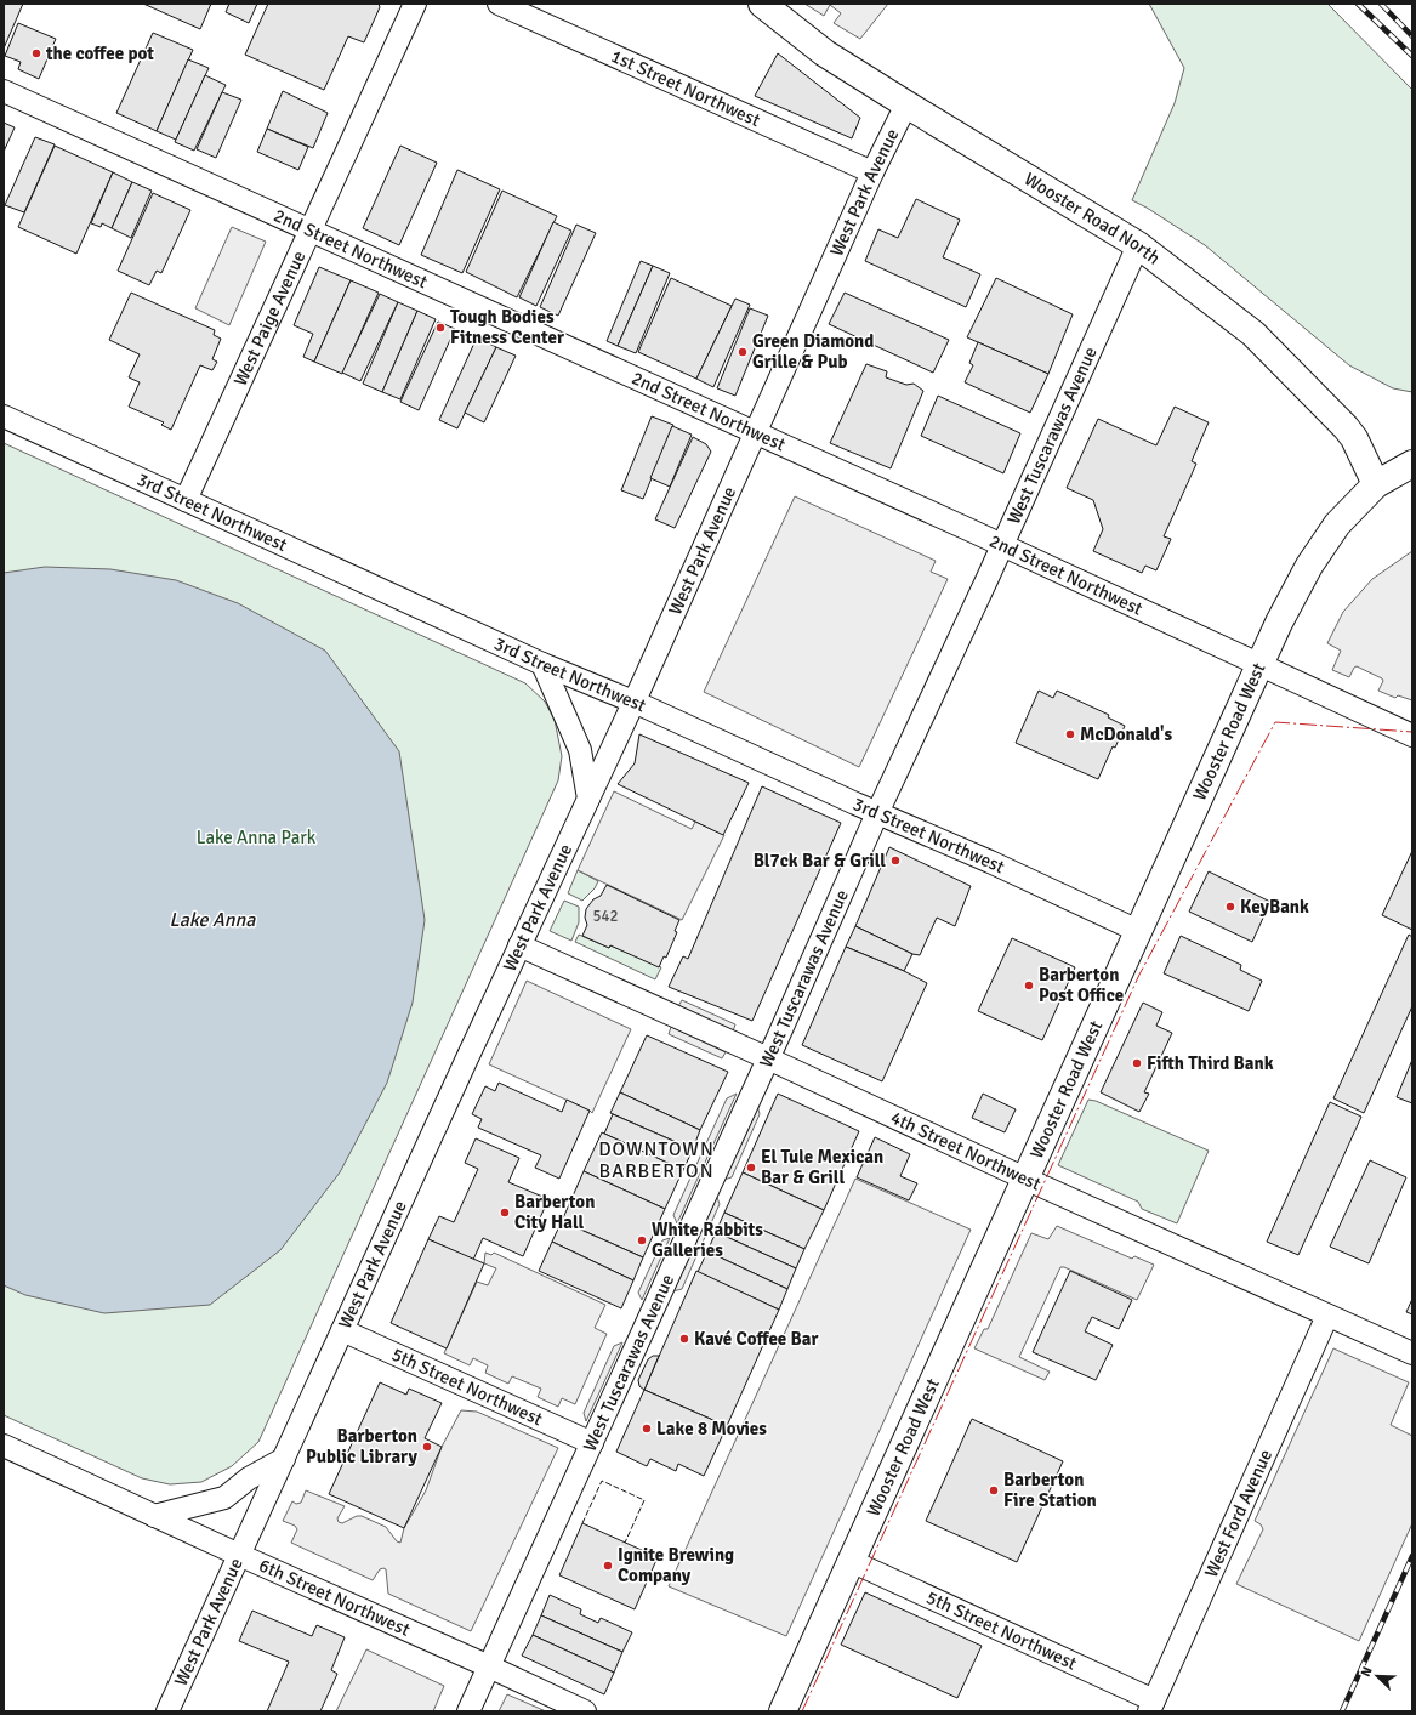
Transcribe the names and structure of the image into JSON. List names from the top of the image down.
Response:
{
  "streets": {
    "main road": ["Wooster Road North", "Wooster Road West"],
    "street": [
      "1st Street Northwest",
      "West Park Avenue",
      "2nd Street Northwest",
      "West Paige Avenue",
      "West Tuscarawas Avenue",
      "3rd Street Northwest",
      "4th Street Northwest",
      "5th Street Northwest",
      "West Ford Avenue",
      "6th Street Northwest"
    ]
  },
  "crossings": [
    ["1st Street Northwest", "West Park Avenue"],
    ["West Park Avenue", "Wooster Road North"],
    ["West Park Avenue", "2nd Street Northwest"],
    ["West Park Avenue", "3rd Street Northwest"],
    ["West Park Avenue", "4th Street Northwest"],
    ["West Park Avenue", "5th Street Northwest"],
    ["West Park Avenue", "6th Street Northwest"],
    ["Wooster Road North", "West Tuscarawas Avenue"],
    ["Wooster Road North", "Wooster Road West"],
    ["2nd Street Northwest", "West Paige Avenue"],
    ["2nd Street Northwest", "West Tuscarawas Avenue"],
    ["2nd Street Northwest", "Wooster Road West"],
    ["West Paige Avenue", "3rd Street Northwest"],
    ["West Tuscarawas Avenue", "3rd Street Northwest"],
    ["West Tuscarawas Avenue", "4th Street Northwest"],
    ["West Tuscarawas Avenue", "5th Street Northwest"],
    ["West Tuscarawas Avenue", "6th Street Northwest"],
    ["3rd Street Northwest", "Wooster Road West"],
    ["Wooster Road West", "4th Street Northwest"],
    ["Wooster Road West", "5th Street Northwest"],
    ["4th Street Northwest", "West Ford Avenue"],
    ["5th Street Northwest", "West Ford Avenue"]
  ],
  "districts": ["DOWNTOWN BARBERTON"],
  "water": ["Lake Anna"],
  "parks": ["Lake Anna Park"],
  "places": [
    "the coffee pot",
    "Tough Bodies Fitness Center",
    "Green Diamond Grille & Pub",
    "McDonald's",
    "Bl7ck Bar & Grill",
    "KeyBank",
    "Barberton Post Office",
    "Fifth Third Bank",
    "El Tule Mexican Bar & Grill",
    "Barberton City Hall",
    "White Rabbits Galleries",
    "Kavé Coffee Bar",
    "Lake 8 Movies",
    "Barberton Public Library",
    "Barberton Fire Station",
    "Ignite Brewing Company"
  ],
  "house_numbers": ["542"],
  "north": "top left"
}
